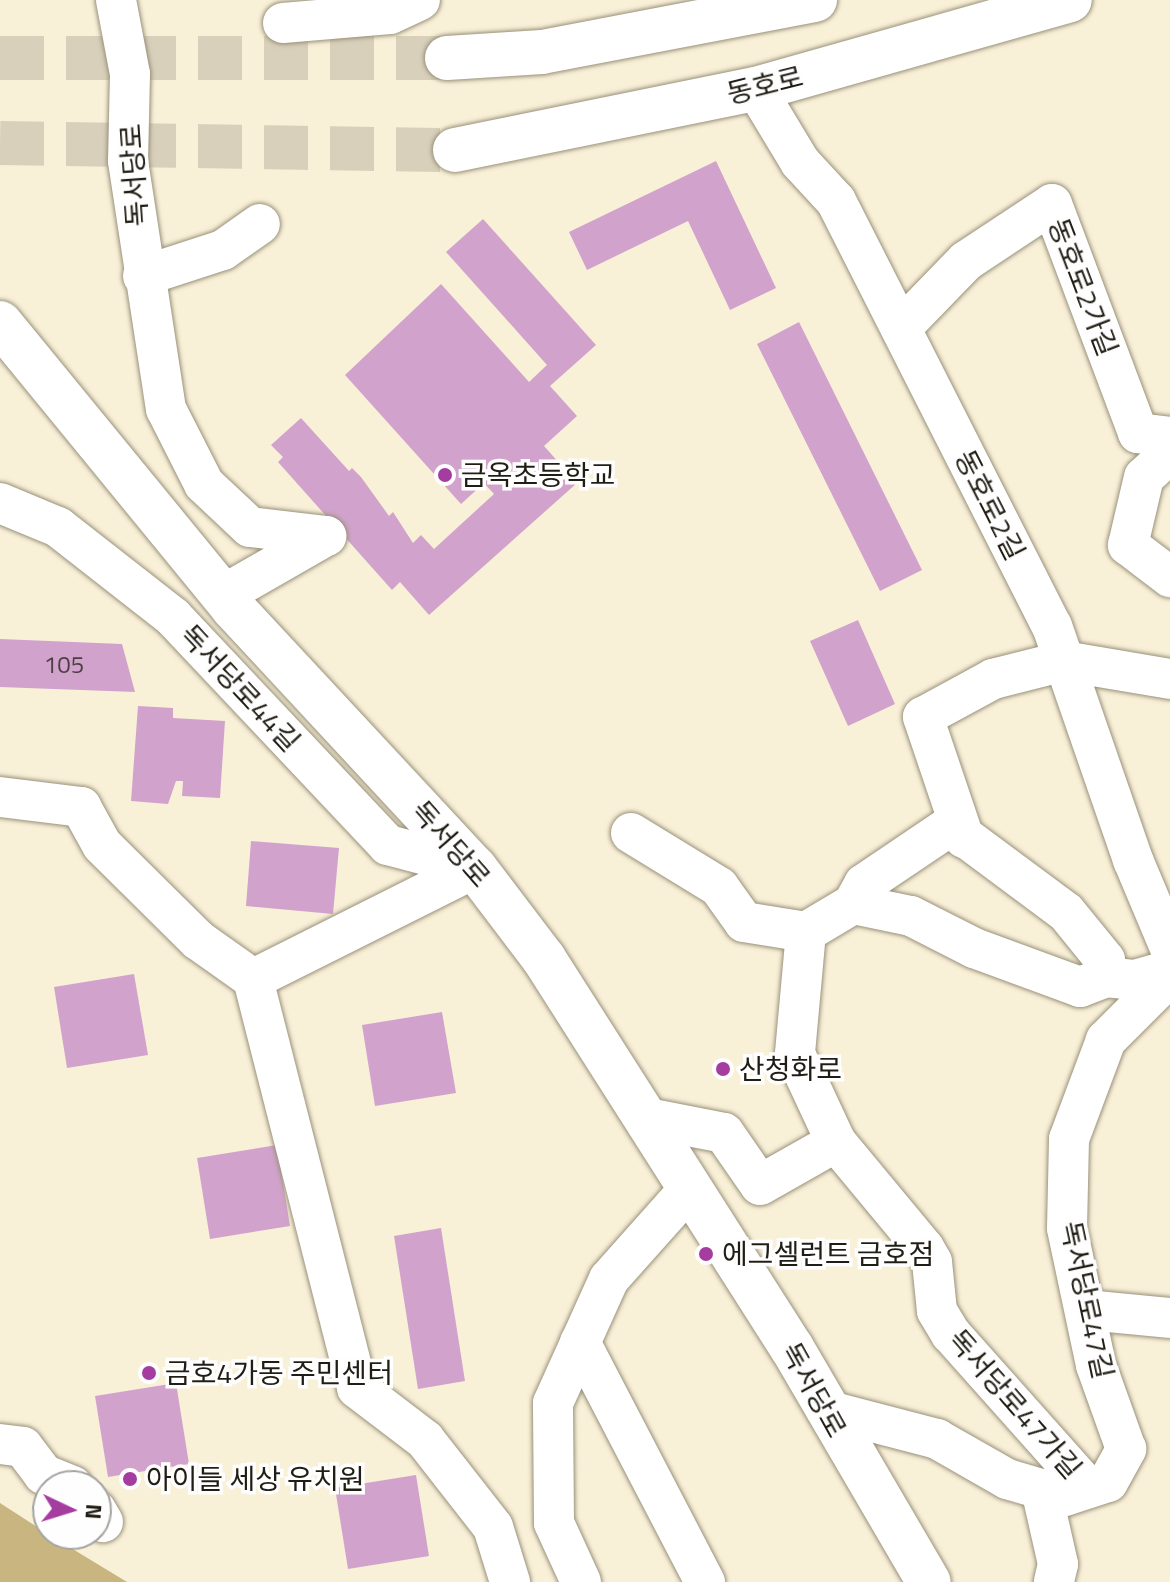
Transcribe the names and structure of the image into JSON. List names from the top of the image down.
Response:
{
  "streets": {
    "main road": ["동호로", "독서당로"],
    "street": [
      "동호로2가길",
      "동호로2길",
      "독서당로44길",
      "독서당로47길",
      "독서당로47가길"
    ]
  },
  "crossings": [
    ["동호로", "동호로2길"],
    ["독서당로", "독서당로44길"],
    ["동호로2가길", "동호로2길"],
    ["독서당로47길", "독서당로47가길"]
  ],
  "places": [
    "금옥초등학교",
    "산청화로",
    "에그셀런트 금호점",
    "금호4가동 주민센터",
    "아이들 세상 유치원"
  ],
  "house_numbers": ["105"],
  "north": "right"
}
